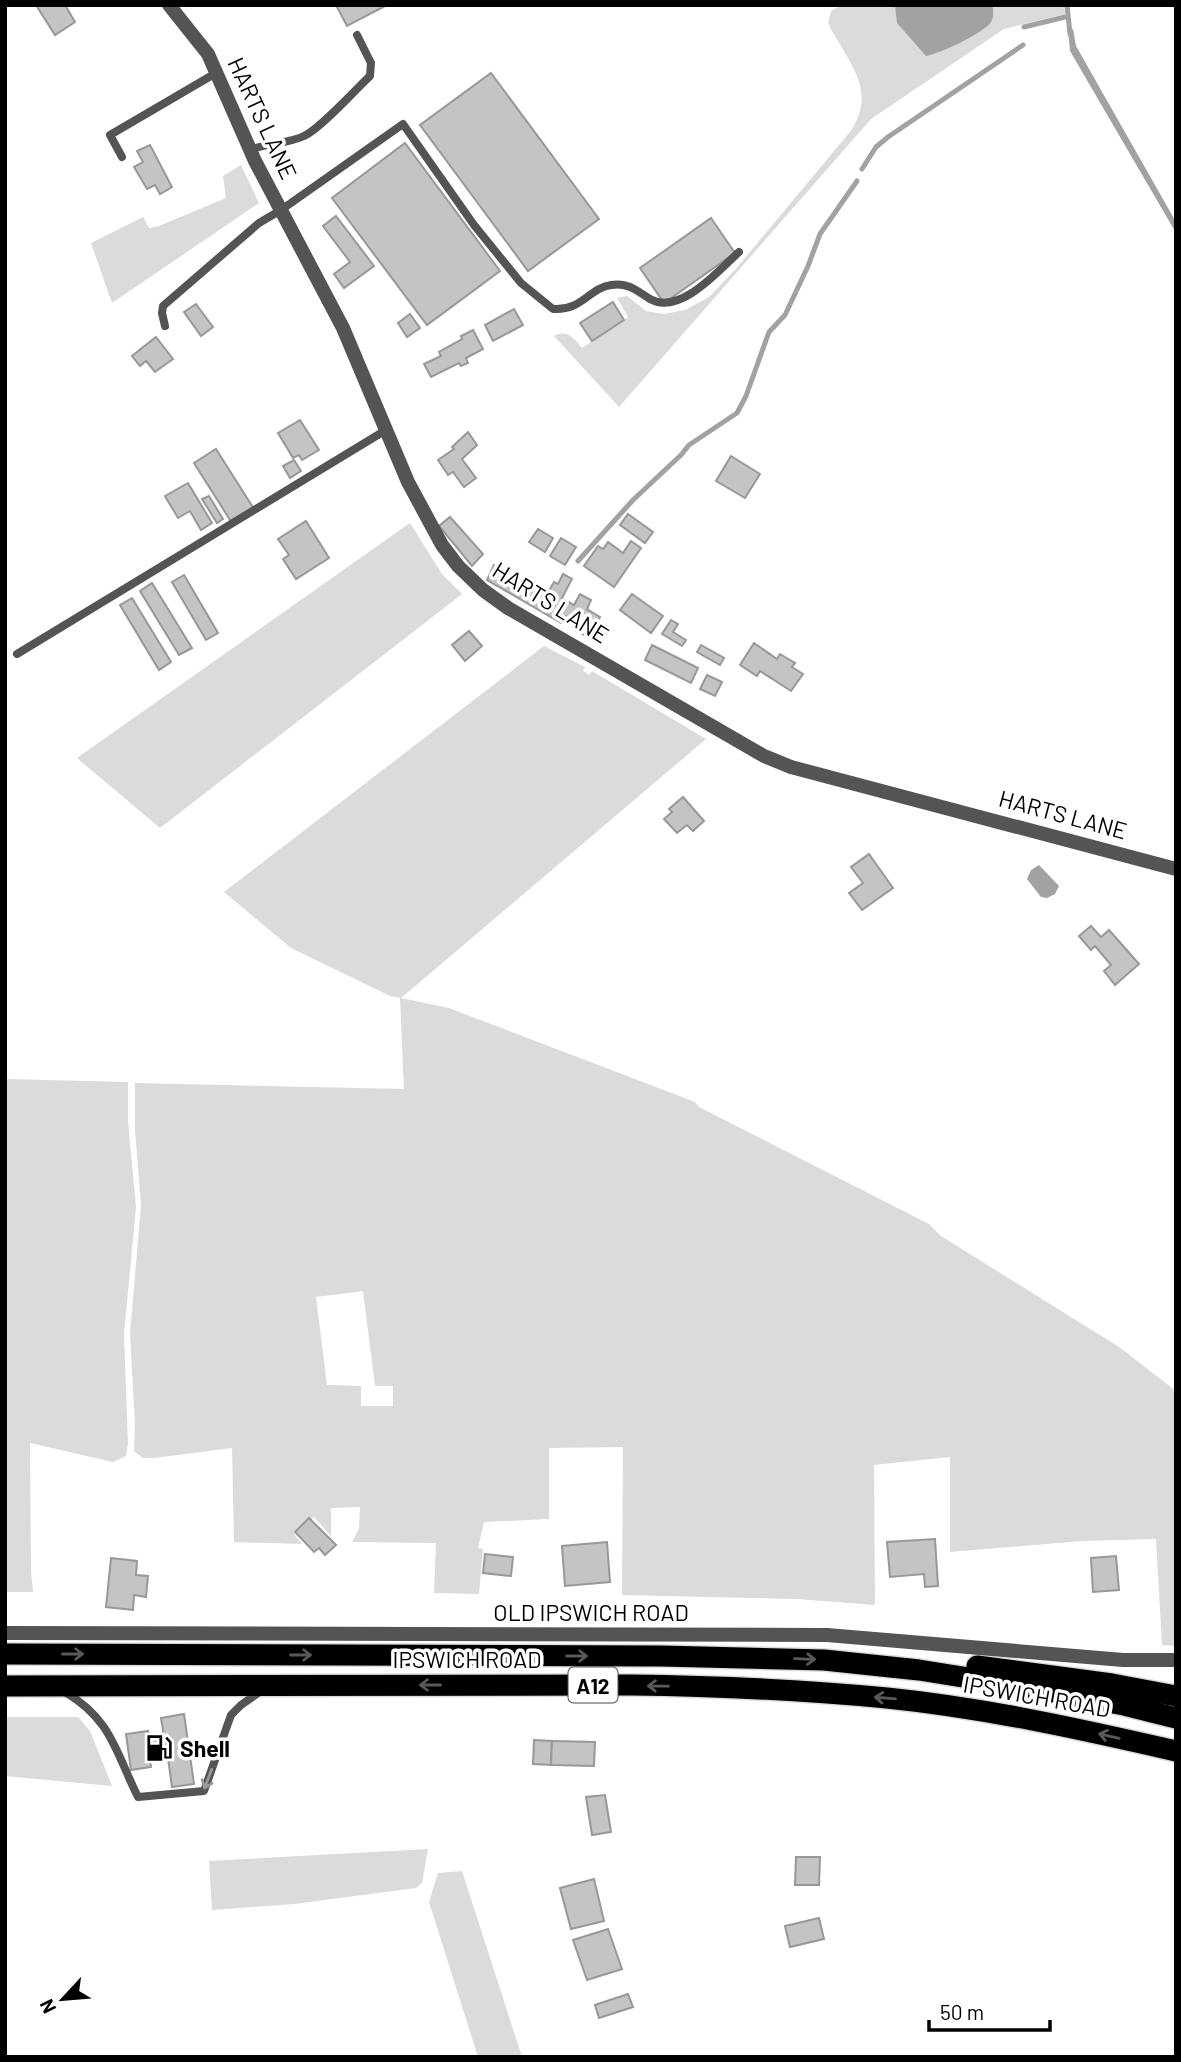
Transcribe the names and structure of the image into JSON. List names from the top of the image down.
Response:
{
  "streets": {
    "highway": ["IPSWICH ROAD", "A12"],
    "street": ["HARTS LANE", "OLD IPSWICH ROAD"]
  },
  "crossings": [
    ["IPSWICH ROAD", "A12"]
  ],
  "places": {
    "fuel station": ["Shell"]
  },
  "scale_bar": "50 m",
  "north": "bottom left"
}
